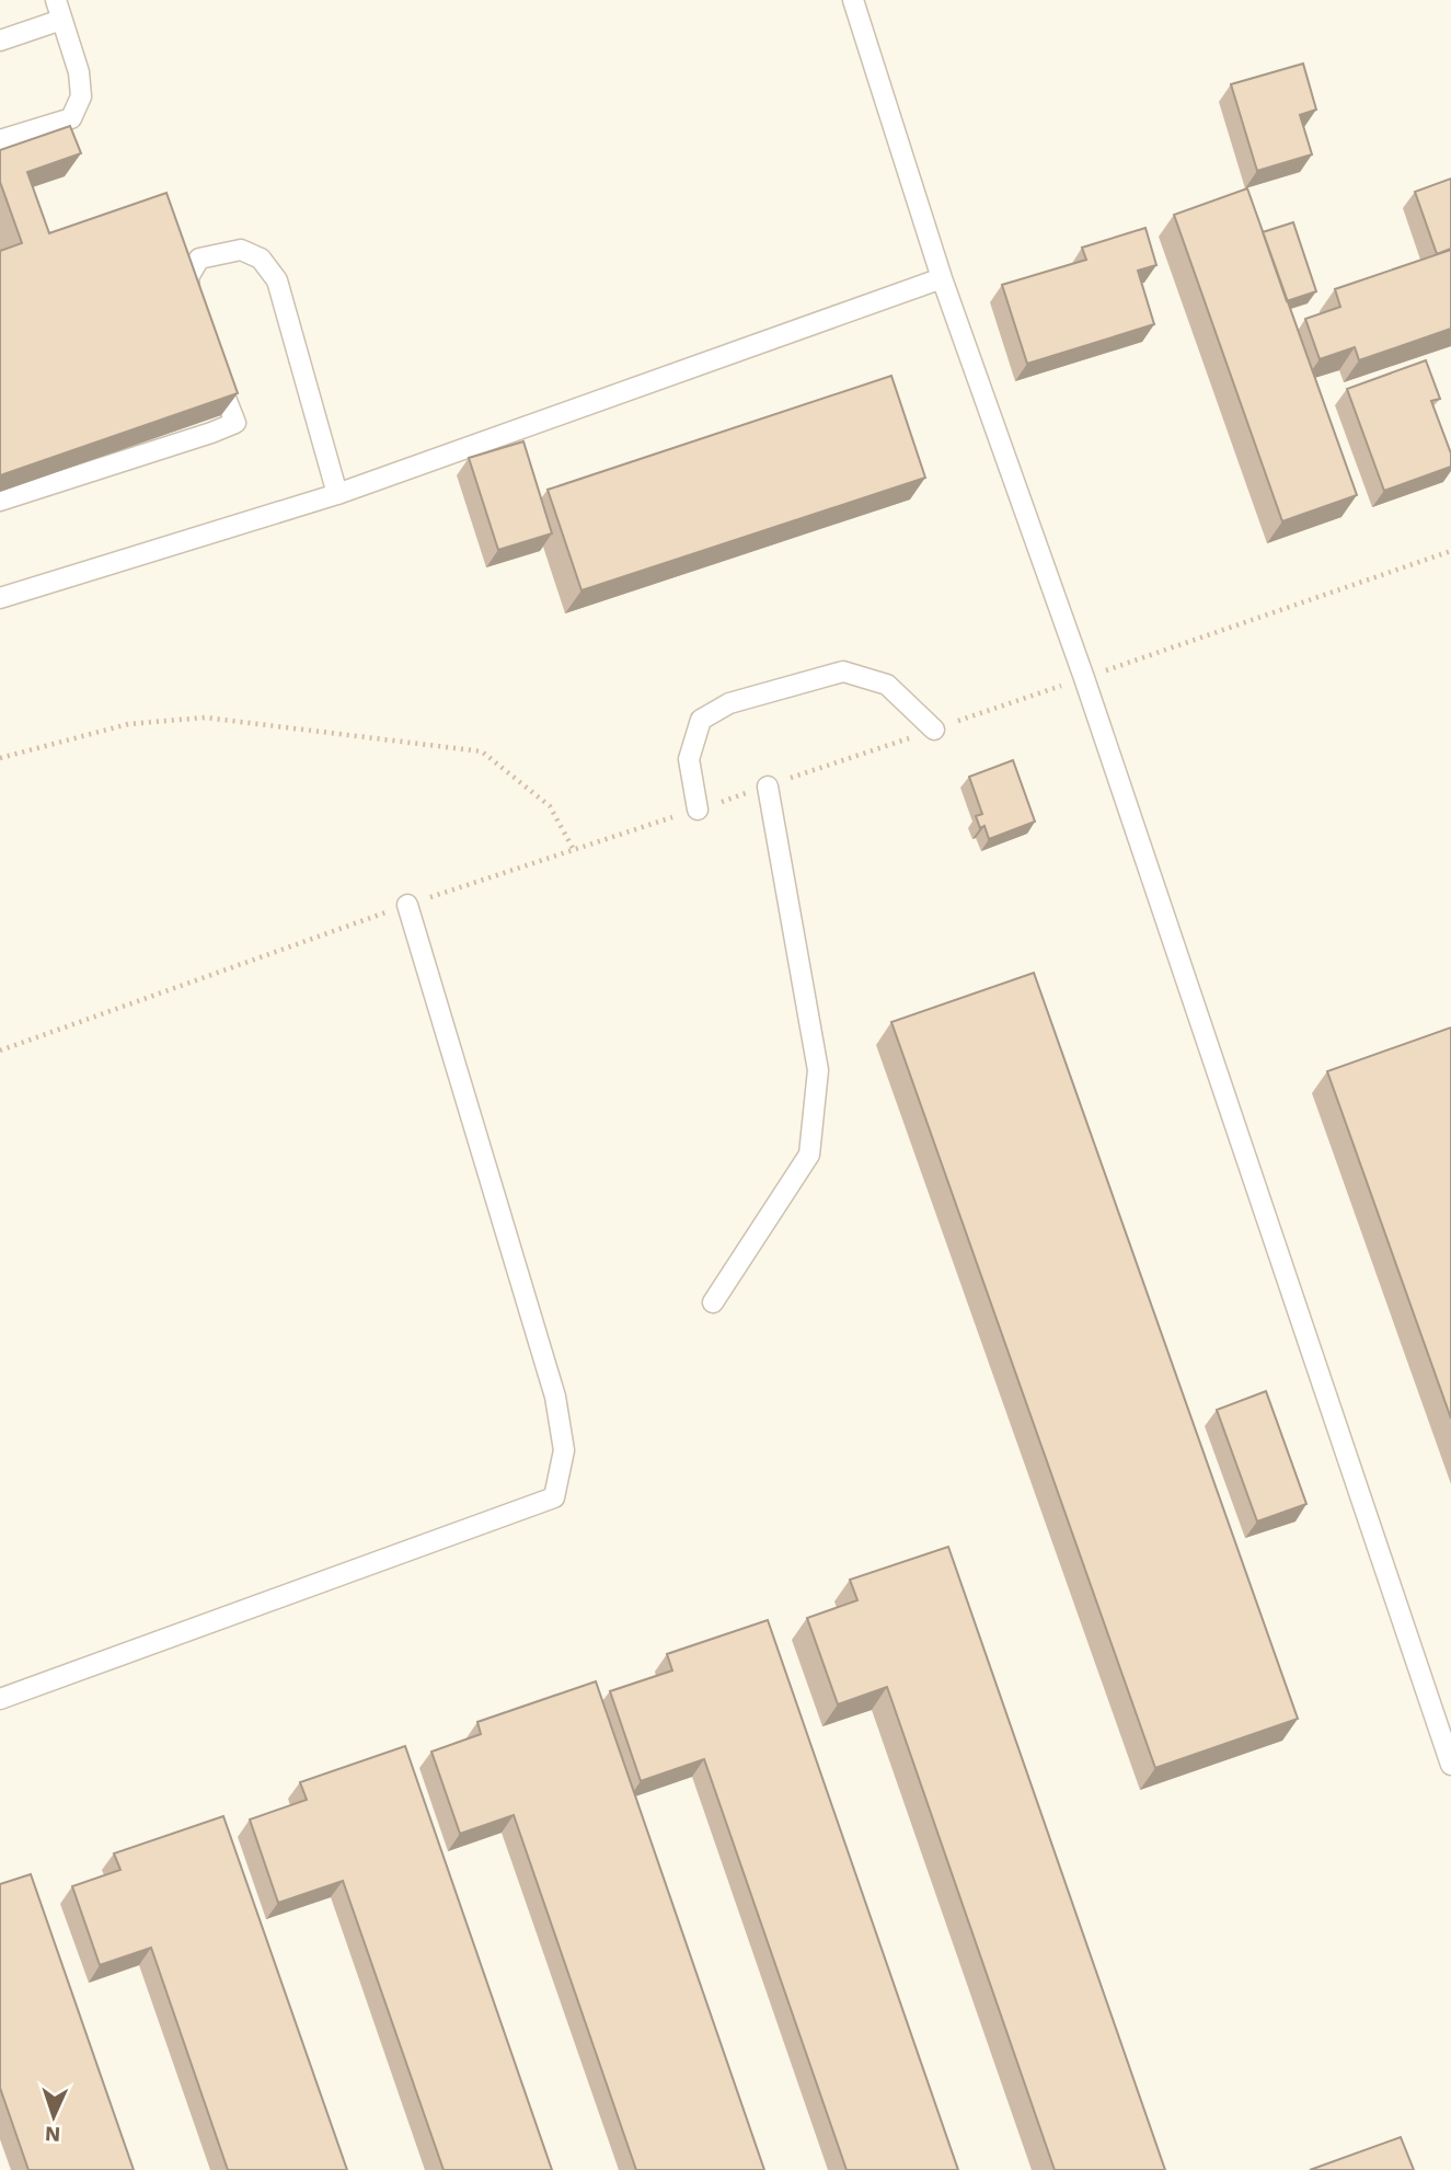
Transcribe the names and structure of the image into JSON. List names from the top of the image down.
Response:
{
  "north": "bottom"
}
